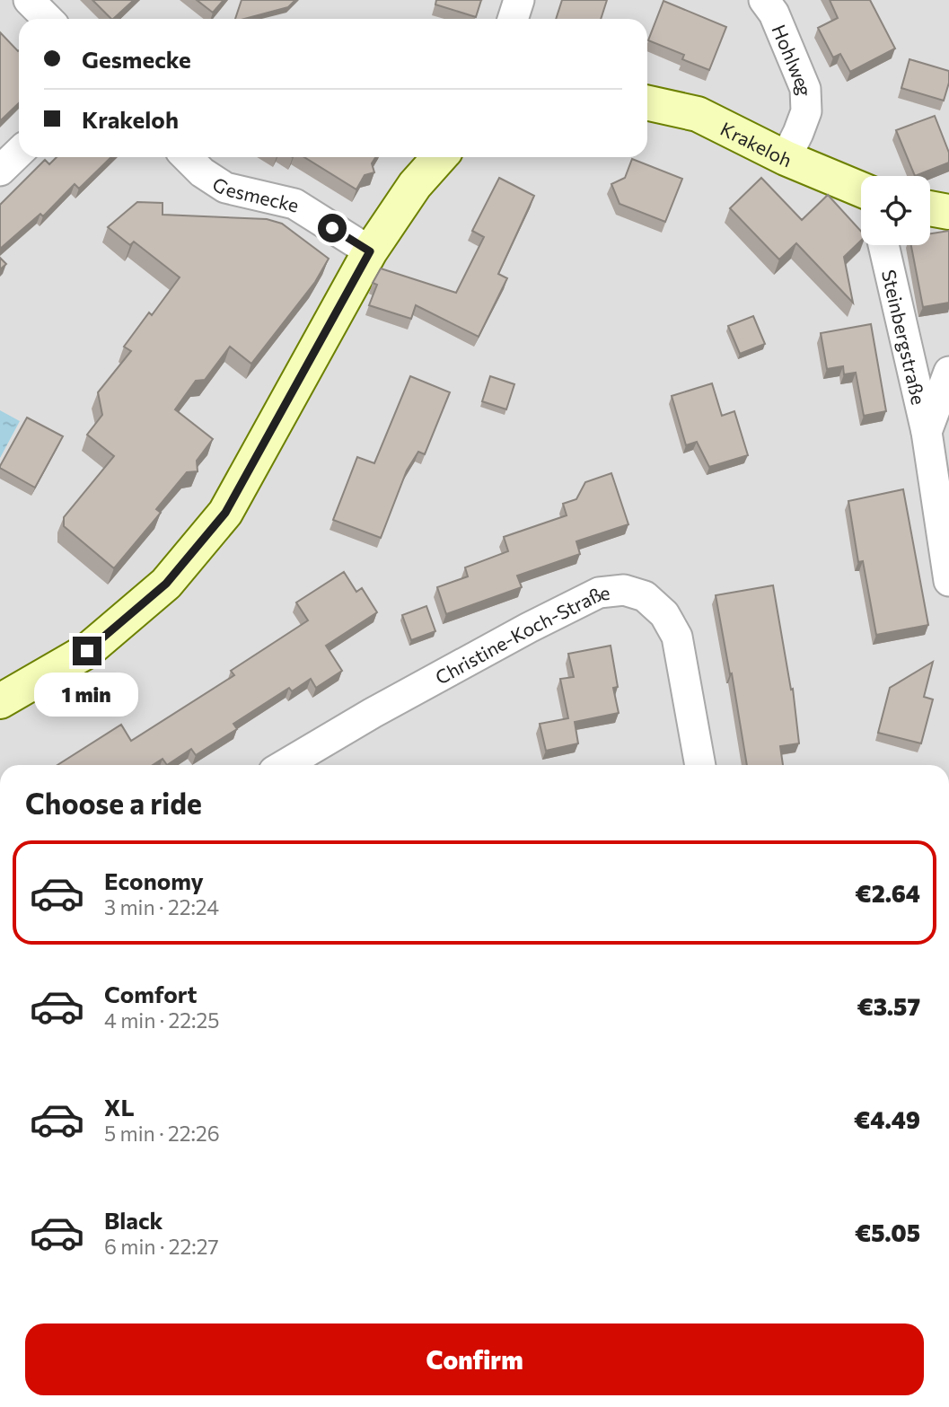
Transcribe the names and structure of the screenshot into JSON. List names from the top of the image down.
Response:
{
  "streets": {
    "street": [
      "Hohlweg",
      "Krakeloh",
      "Gesmecke",
      "Steinbergstraße",
      "Christine-Koch-Straße"
    ]
  },
  "crossings": [
    ["Hohlweg", "Krakeloh"]
  ],
  "page": {
    "banner": ["Gesmecke", "Krakeloh"],
    "bubble": "1 min",
    "heading": "Choose a ride",
    "list": [
      {
        "name": "Economy",
        "note": "3 min · 22:24",
        "value": "€2.64"
      },
      {
        "name": "Comfort",
        "note": "4 min · 22:25",
        "value": "€3.57"
      },
      {
        "name": "XL",
        "note": "5 min · 22:26",
        "value": "€4.49"
      },
      {
        "name": "Black",
        "note": "6 min · 22:27",
        "value": "€5.05"
      }
    ],
    "buttons": "Confirm"
  }
}
